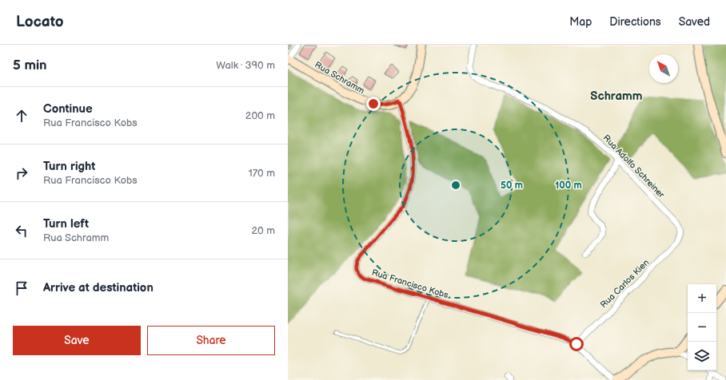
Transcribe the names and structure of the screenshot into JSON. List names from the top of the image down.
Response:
{
  "streets": {
    "street": [
      "Rua Schramm",
      "Rua Adolfo Schreiner",
      "Rua Francisco Kobs",
      "Rua Carlos Kien"
    ]
  },
  "crossings": [
    ["Rua Schramm", "Rua Francisco Kobs"],
    ["Rua Adolfo Schreiner", "Rua Carlos Kien"],
    ["Rua Francisco Kobs", "Rua Carlos Kien"]
  ],
  "districts": ["Schramm"],
  "north": "top left",
  "page": {
    "header": "Locato",
    "nav": ["Map", "Directions", "Saved"],
    "heading": ["5 min", "Walk · 390 m"],
    "list": [
      ["Continue", "Rua Francisco Kobs", "200 m"],
      ["Turn right", "Rua Francisco Kobs", "170 m"],
      ["Turn left", "Rua Schramm", "20 m"],
      "Arrive at destination"
    ],
    "map_buttons": ["+", "−"],
    "buttons": ["Save", "Share"]
  },
  "rings": ["50 m", "100 m"]
}
